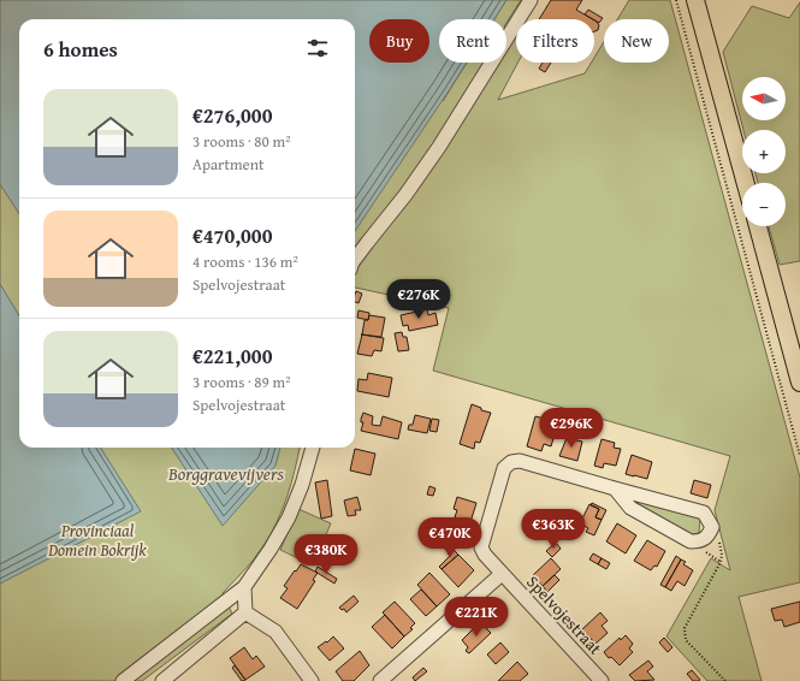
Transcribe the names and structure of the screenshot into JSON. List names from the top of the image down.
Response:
{
  "streets": {
    "street": ["Spelvojestraat"]
  },
  "water": ["Borggravevijvers"],
  "parks": ["Provinciaal Domein Bokrijk"],
  "north": "left",
  "page": {
    "chip": [
      "Buy",
      "Rent",
      "Filters",
      "New"
    ],
    "heading": "6 homes",
    "map_buttons": ["+", "−"],
    "list": [
      {
        "name": "€276,000",
        "note": "3 rooms · 80 m² · Apartment"
      },
      {
        "name": "€470,000",
        "note": "4 rooms · 136 m² · Spelvojestraat"
      },
      {
        "name": "€221,000",
        "note": "3 rooms · 89 m² · Spelvojestraat"
      }
    ],
    "price": [
      "€276K",
      "€296K",
      "€363K",
      "€470K",
      "€380K",
      "€221K"
    ]
  }
}
